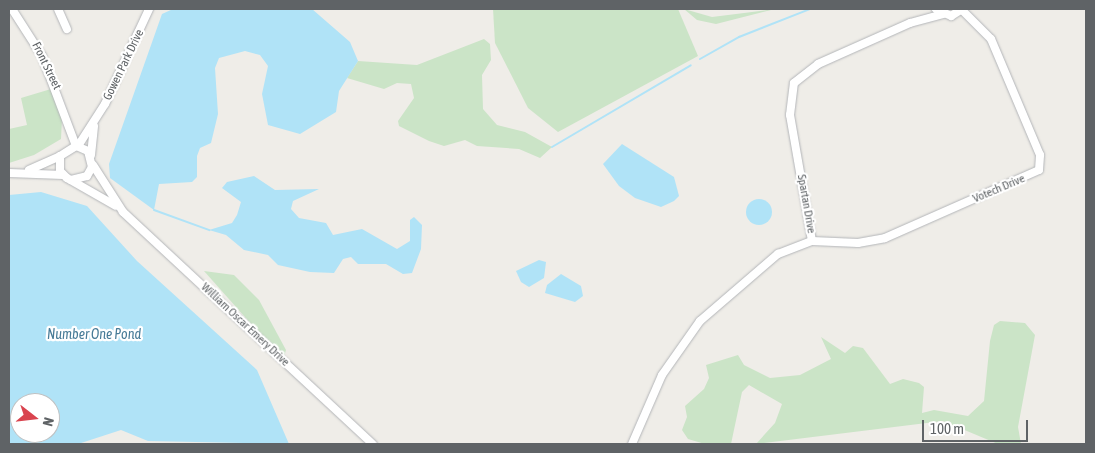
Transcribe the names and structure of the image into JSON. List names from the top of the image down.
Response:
{
  "streets": {
    "street": [
      "Gowen Park Drive",
      "Front Street",
      "Votech Drive",
      "Spartan Drive",
      "William Oscar Emery Drive"
    ]
  },
  "crossings": [
    ["Gowen Park Drive", "Front Street"],
    ["Gowen Park Drive", "William Oscar Emery Drive"],
    ["Front Street", "William Oscar Emery Drive"],
    ["Votech Drive", "Spartan Drive"]
  ],
  "water": ["Number One Pond"],
  "scale_bar": "100 m",
  "north": "right"
}
